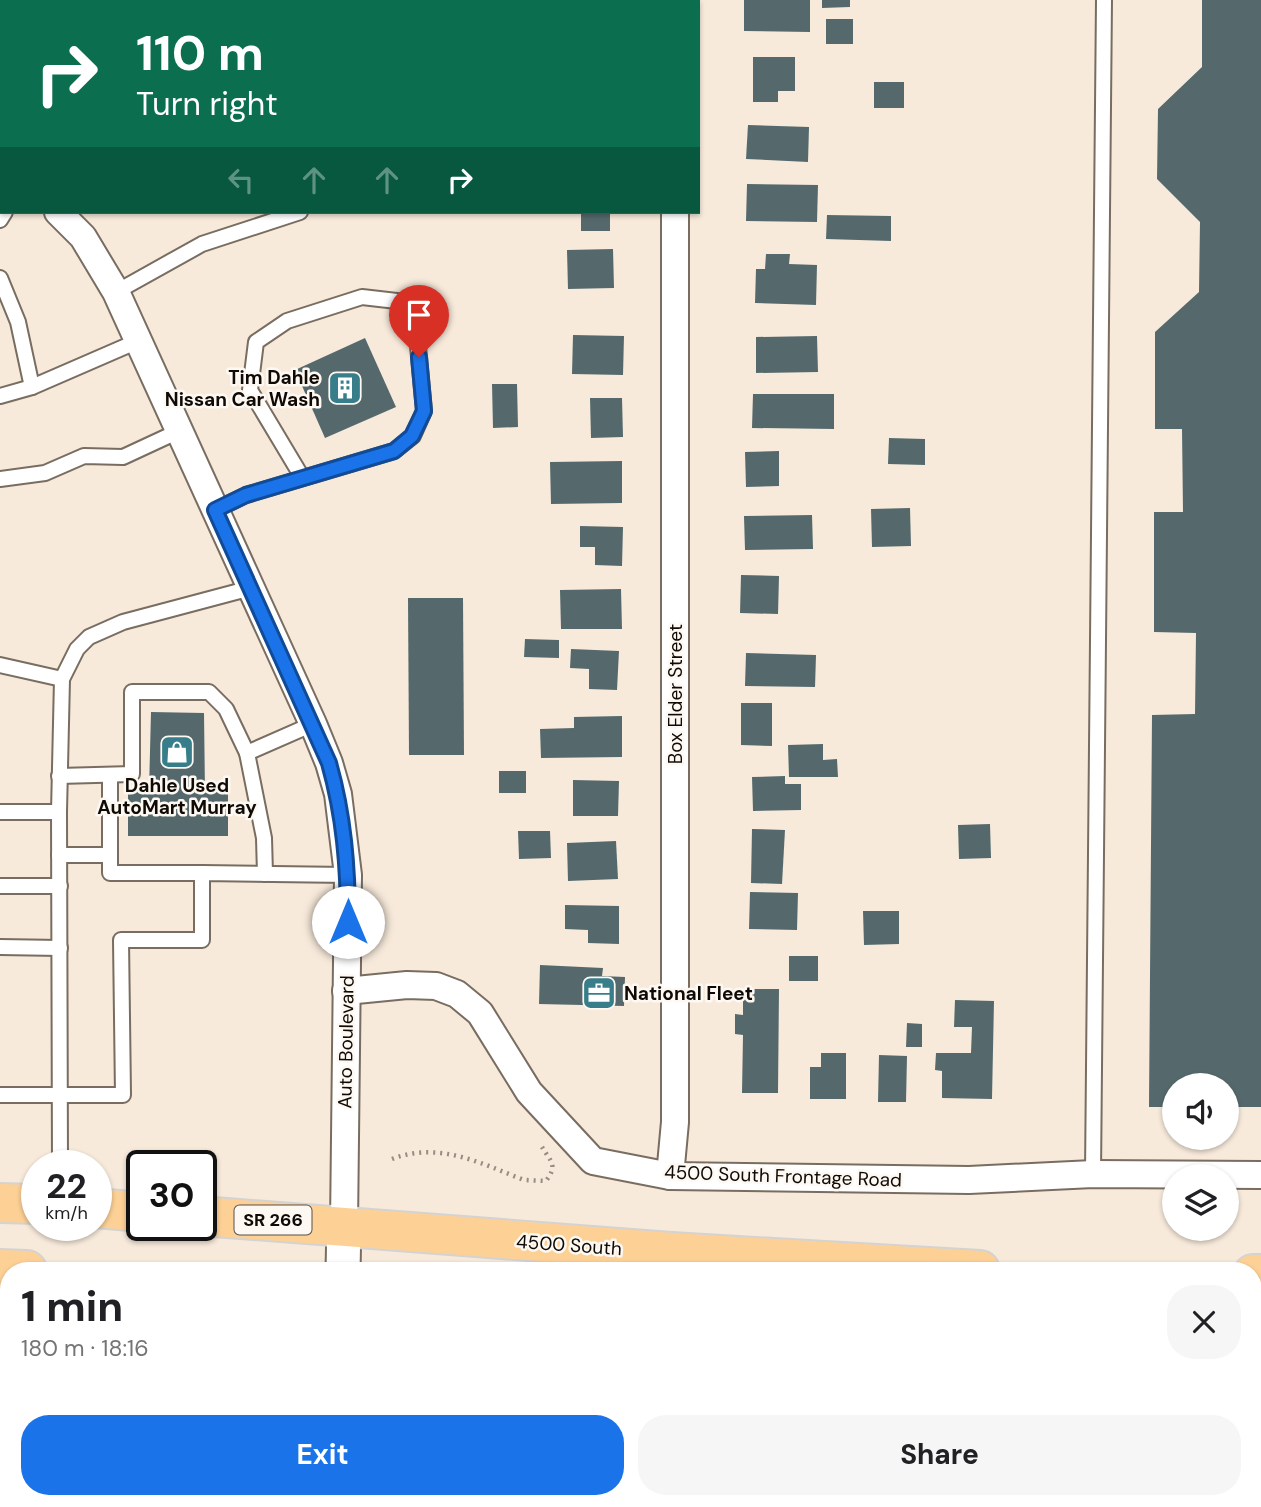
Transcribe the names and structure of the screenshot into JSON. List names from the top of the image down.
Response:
{
  "streets": {
    "main road": ["SR 266", "4500 South"],
    "street": ["Box Elder Street", "Auto Boulevard", "4500 South Frontage Road"]
  },
  "crossings": [
    ["Box Elder Street", "4500 South Frontage Road"],
    ["Auto Boulevard", "4500 South Frontage Road"],
    ["Auto Boulevard", "4500 South"]
  ],
  "places": {
    "building": ["Tim Dahle Nissan Car Wash"],
    "shop": ["Dahle Used AutoMart Murray"],
    "office": ["National Fleet"]
  },
  "page": {
    "turn": ["110 m", "Turn right"],
    "speed": "22 km/h",
    "limit": "30",
    "heading": ["1 min", "180 m · 18:16"],
    "buttons": ["Exit", "Share"]
  }
}
